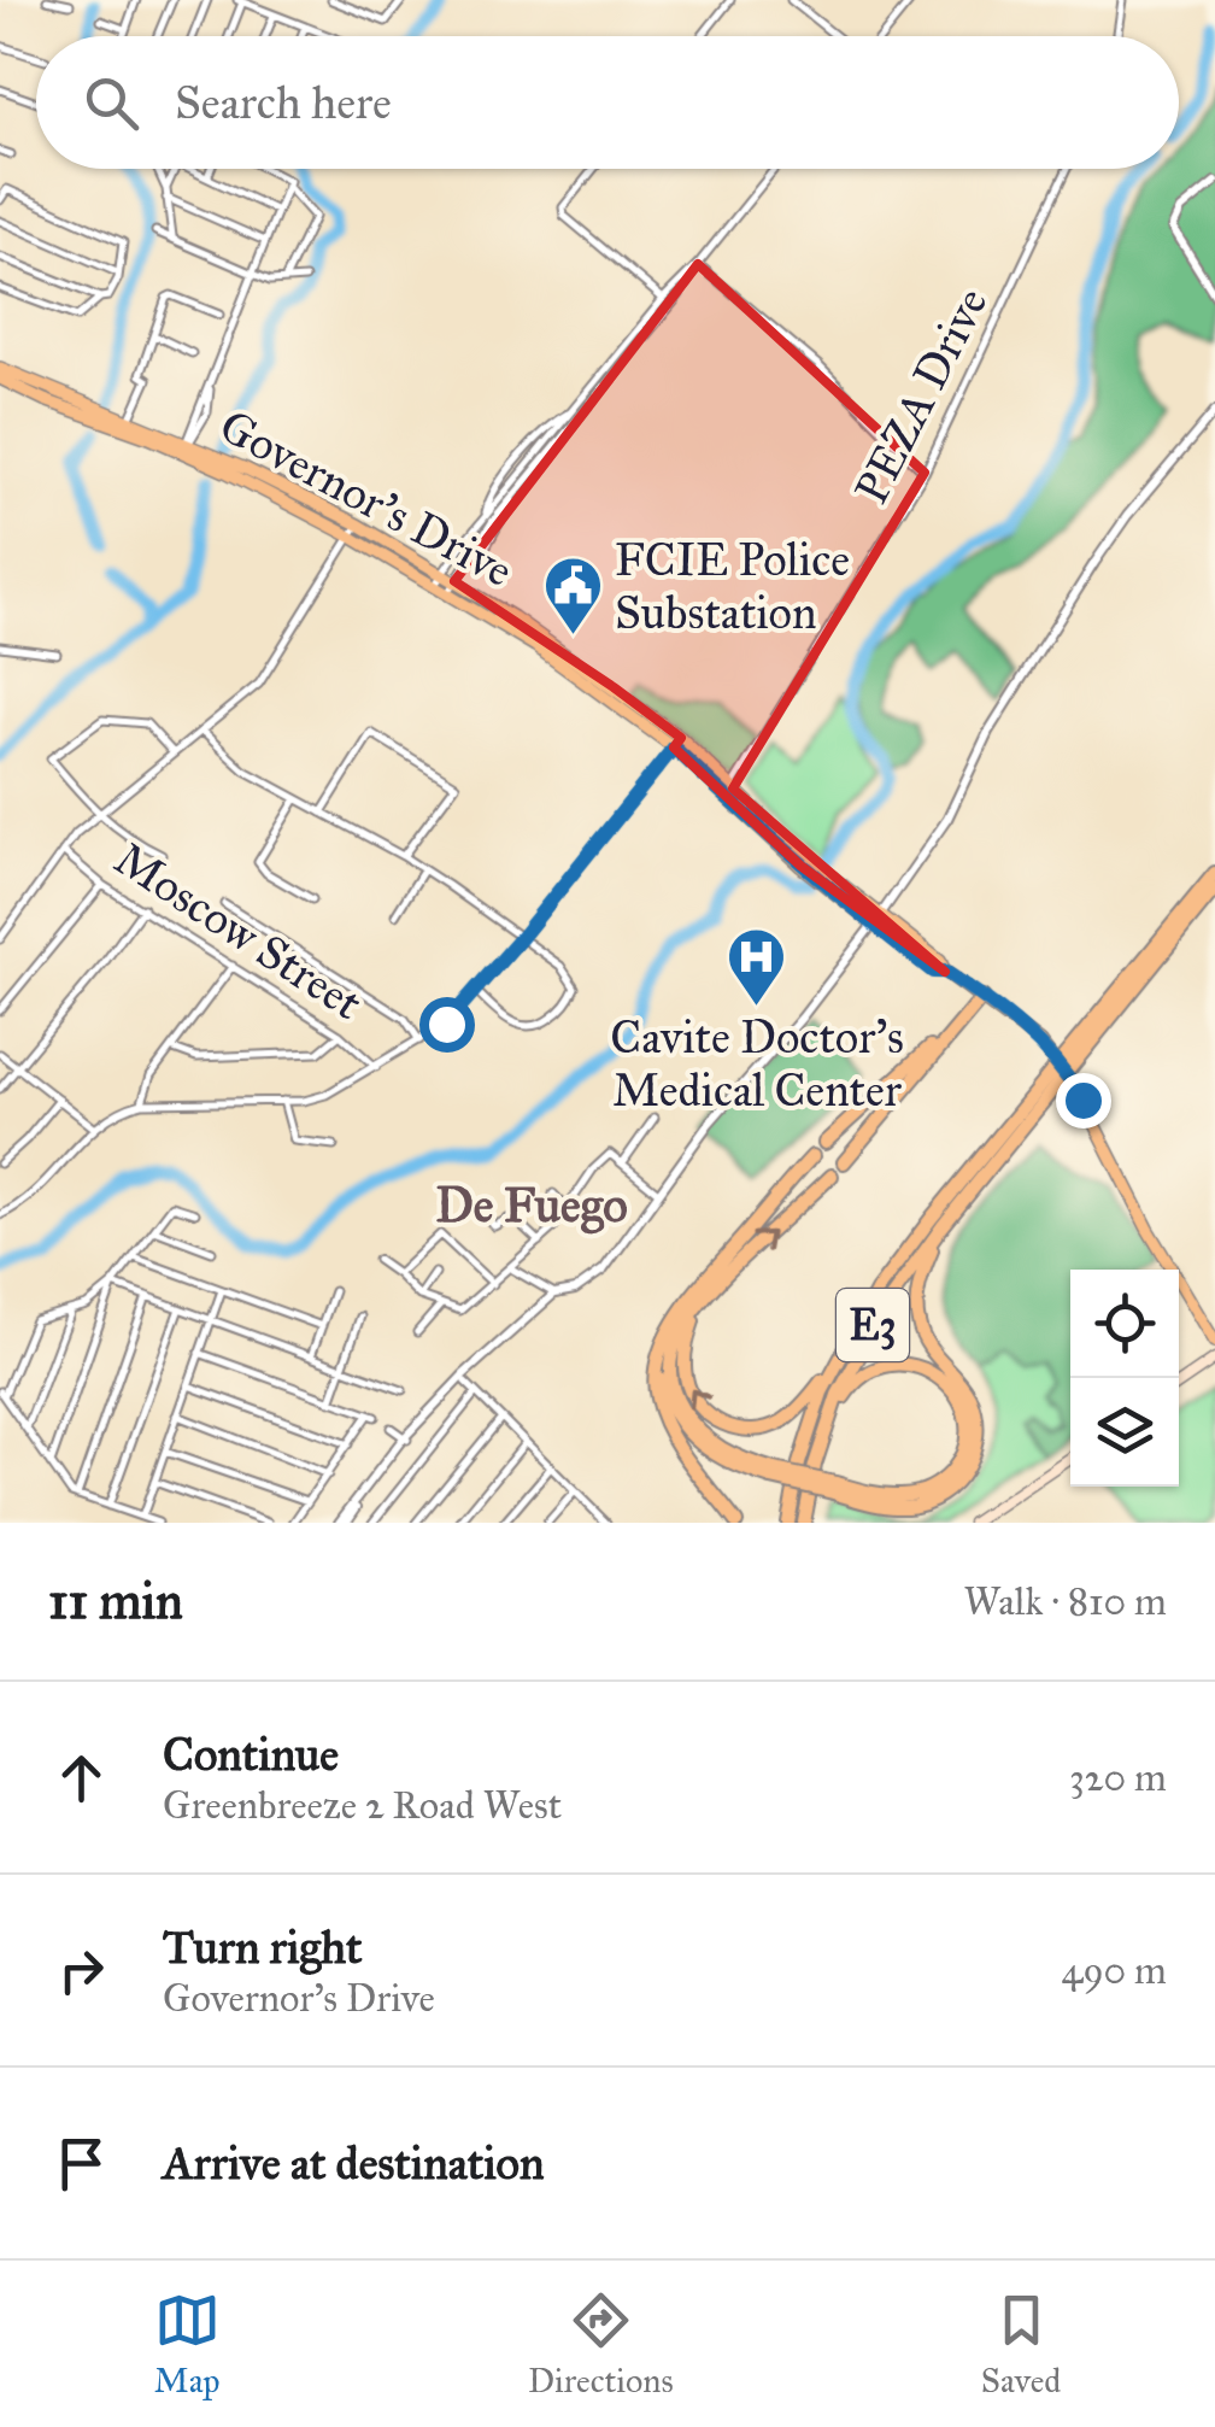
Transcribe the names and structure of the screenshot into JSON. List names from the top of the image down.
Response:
{
  "streets": {
    "highway": ["E3"],
    "main road": ["Governor's Drive"],
    "street": ["PEZA Drive", "Moscow Street"]
  },
  "crossings": [
    ["PEZA Drive", "Governor's Drive"]
  ],
  "districts": ["De Fuego"],
  "places": {
    "public building": ["FCIE Police Substation"],
    "hospital": ["Cavite Doctor's Medical Center"]
  },
  "page": {
    "search": "Search here",
    "heading": ["11 min", "Walk · 810 m"],
    "list": [
      ["Continue", "Greenbreeze 2 Road West", "320 m"],
      ["Turn right", "Governor's Drive", "490 m"],
      "Arrive at destination"
    ],
    "nav": ["Map", "Directions", "Saved"]
  }
}
